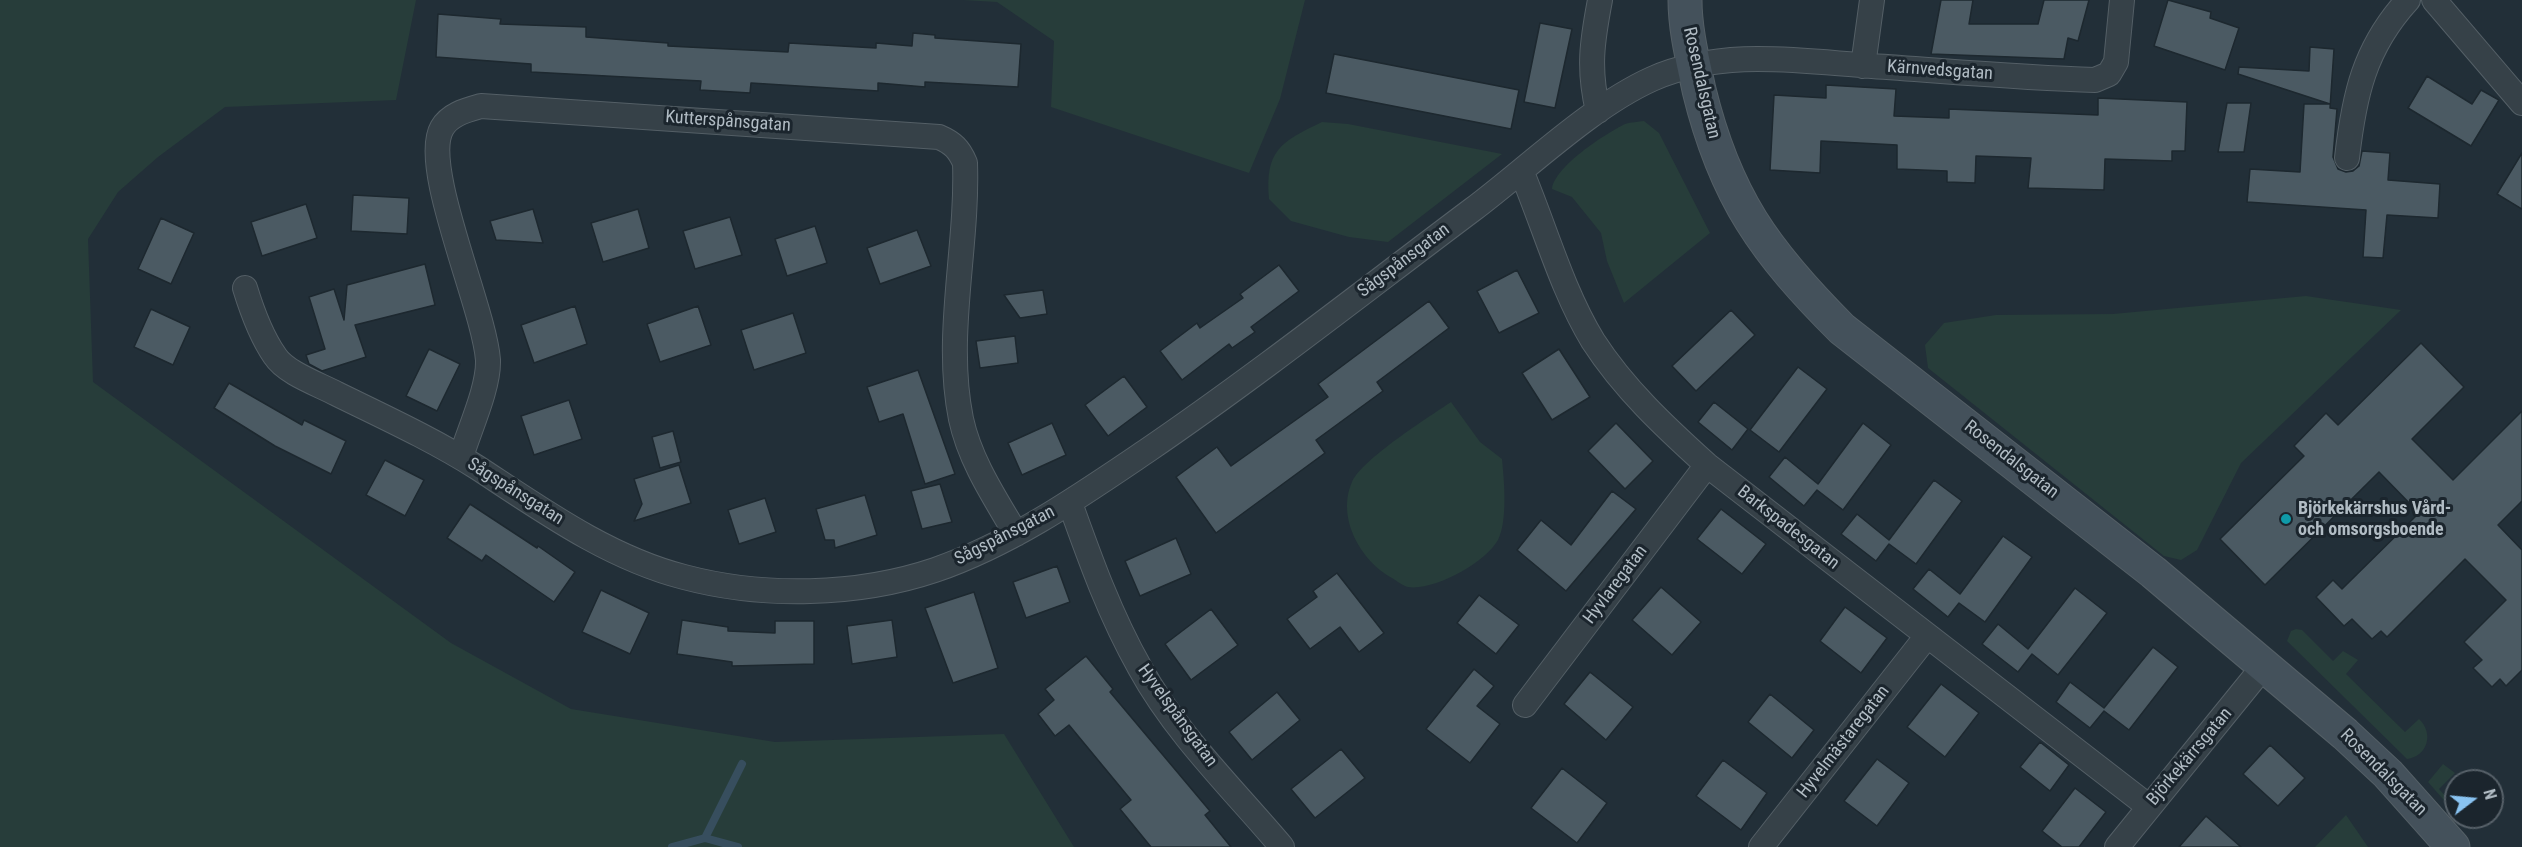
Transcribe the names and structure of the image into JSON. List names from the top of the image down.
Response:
{
  "streets": {
    "street": [
      "Kärnvedsgatan",
      "Rosendalsgatan",
      "Kutterspånsgatan",
      "Sågspånsgatan",
      "Barkspadesgatan",
      "Hyvlaregatan",
      "Hyvelspånsgatan",
      "Hyvelmästaregatan",
      "Björkekärrsgatan"
    ]
  },
  "crossings": [
    ["Kärnvedsgatan", "Rosendalsgatan"],
    ["Kärnvedsgatan", "Sågspånsgatan"],
    ["Rosendalsgatan", "Sågspånsgatan"],
    ["Rosendalsgatan", "Björkekärrsgatan"],
    ["Kutterspånsgatan", "Sågspånsgatan"],
    ["Sågspånsgatan", "Barkspadesgatan"],
    ["Sågspånsgatan", "Hyvelspånsgatan"],
    ["Barkspadesgatan", "Hyvlaregatan"],
    ["Barkspadesgatan", "Hyvelmästaregatan"],
    ["Barkspadesgatan", "Björkekärrsgatan"]
  ],
  "places": ["Björkekärrshus Vård- och omsorgsboende"],
  "north": "right"
}
